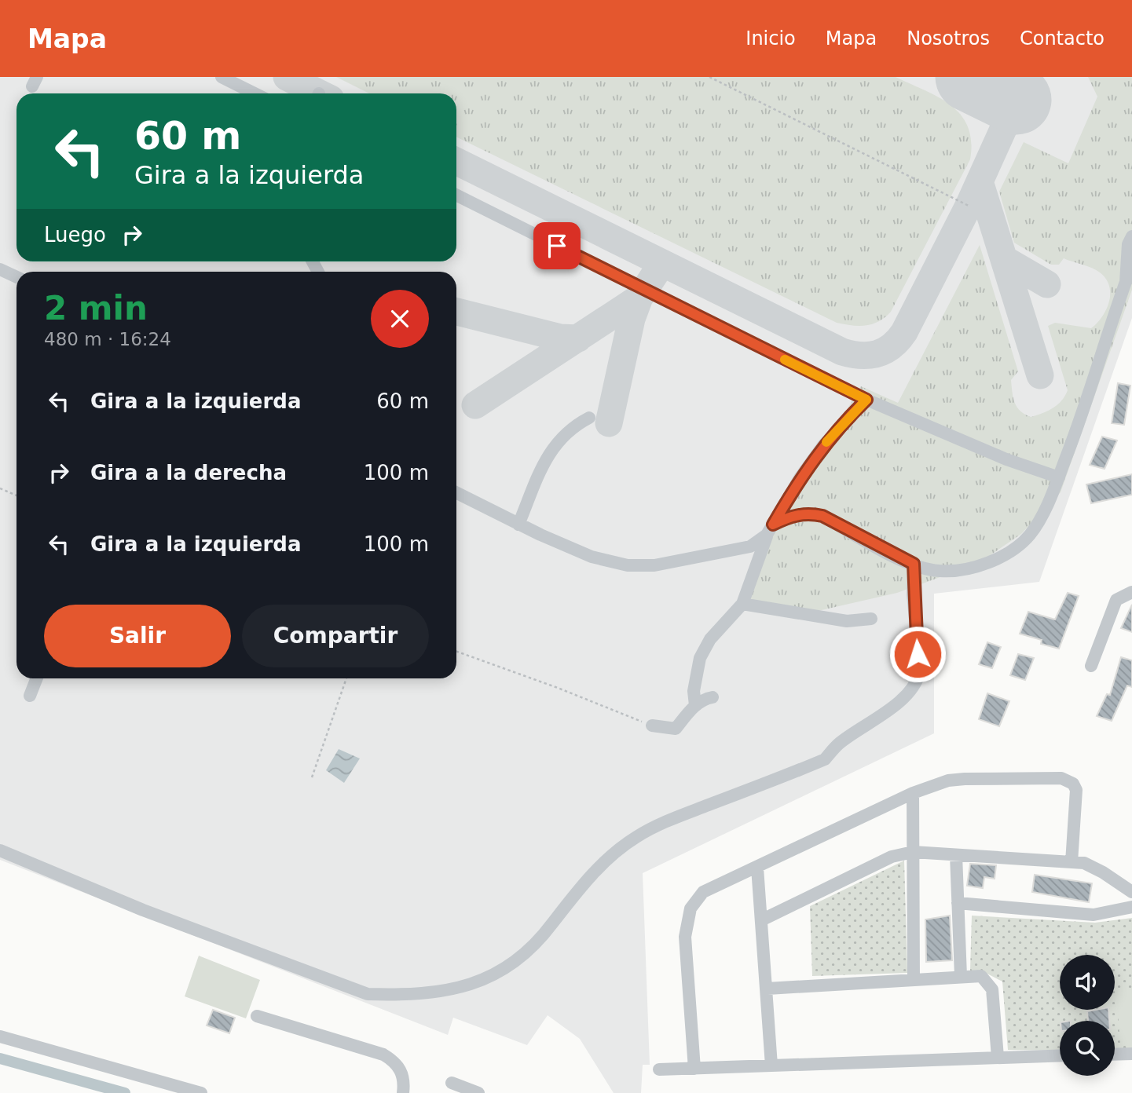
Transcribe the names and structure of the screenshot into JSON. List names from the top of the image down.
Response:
{
  "page": {
    "header": "Mapa",
    "nav": [
      "Inicio",
      "Mapa",
      "Nosotros",
      "Contacto"
    ],
    "turn": ["60 m", "Gira a la izquierda"],
    "then": "Luego",
    "heading": ["2 min", "480 m · 16:24"],
    "list": [
      {
        "name": "Gira a la izquierda",
        "value": "60 m"
      },
      {
        "name": "Gira a la derecha",
        "value": "100 m"
      },
      {
        "name": "Gira a la izquierda",
        "value": "100 m"
      }
    ],
    "buttons": ["Salir", "Compartir"]
  }
}
